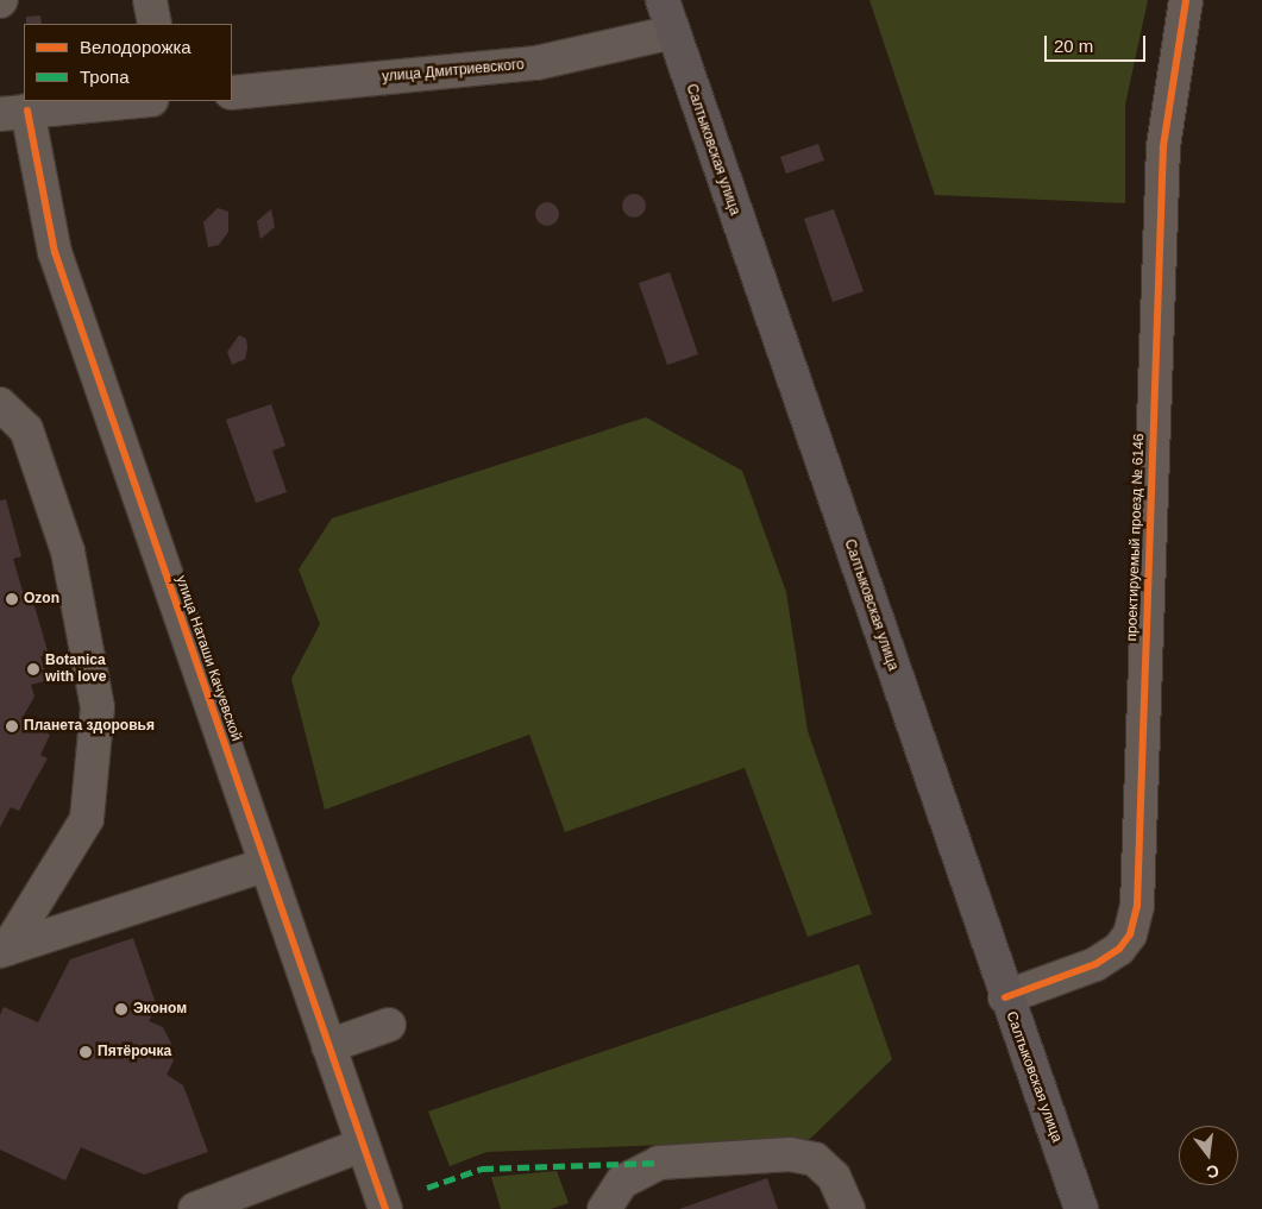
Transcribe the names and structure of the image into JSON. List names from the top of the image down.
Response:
{
  "streets": {
    "main road": ["Салтыковская улица"],
    "street": ["улица Дмитриевского", "проектируемый проезд № 6146", "улица Наташи Качуевской"]
  },
  "crossings": [
    ["улица Дмитриевского", "Салтыковская улица"],
    ["Салтыковская улица", "проектируемый проезд № 6146"]
  ],
  "places": [
    "Ozon",
    "Botanica with love",
    "Планета здоровья",
    "Эконом",
    "Пятёрочка"
  ],
  "legend": ["Велодорожка", "Тропа"],
  "scale_bar": "20 m",
  "north": "bottom"
}
